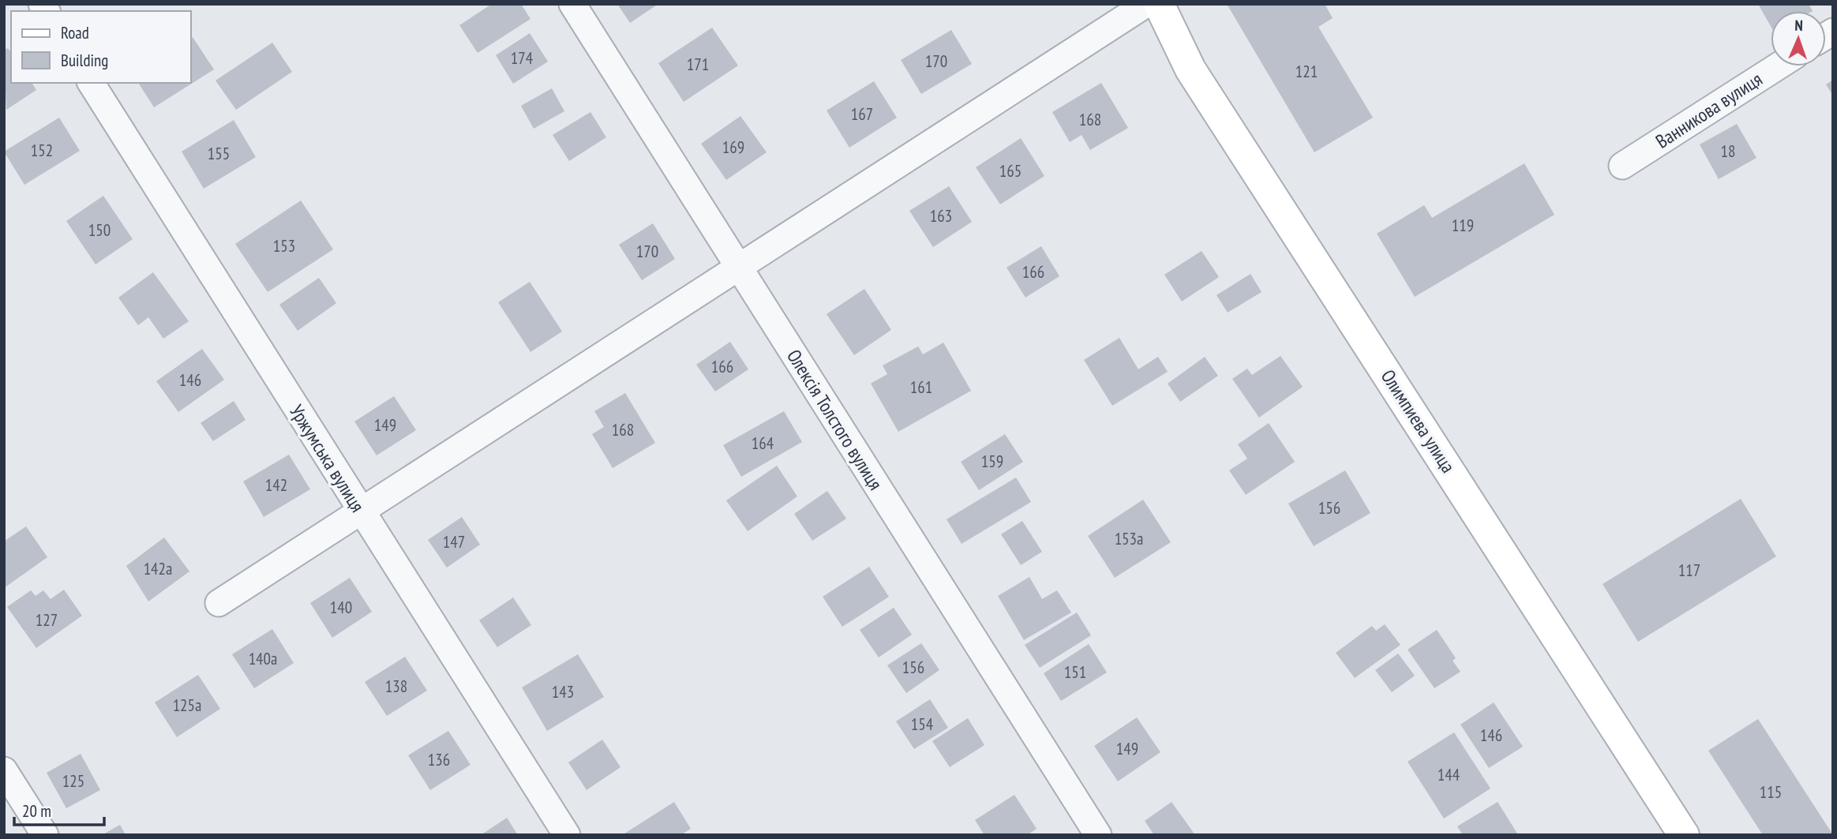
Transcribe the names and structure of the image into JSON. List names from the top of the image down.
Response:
{
  "streets": {
    "main road": ["Олимпиева улица"],
    "street": ["Ванникова вулиця", "Олексія Толстого вулиця", "Уржумська вулиця"]
  },
  "house_numbers": [
    "174",
    "170",
    "171",
    "121",
    "167",
    "168",
    "169",
    "152",
    "18",
    "155",
    "165",
    "163",
    "119",
    "150",
    "153",
    "170",
    "166",
    "166",
    "146",
    "161",
    "149",
    "168",
    "164",
    "159",
    "142",
    "156",
    "153а",
    "147",
    "142а",
    "117",
    "140",
    "127",
    "140а",
    "156",
    "151",
    "138",
    "143",
    "125а",
    "154",
    "146",
    "149",
    "136",
    "144",
    "125",
    "115"
  ],
  "legend": ["Road", "Building"],
  "scale_bar": "20 m",
  "north": "top"
}
